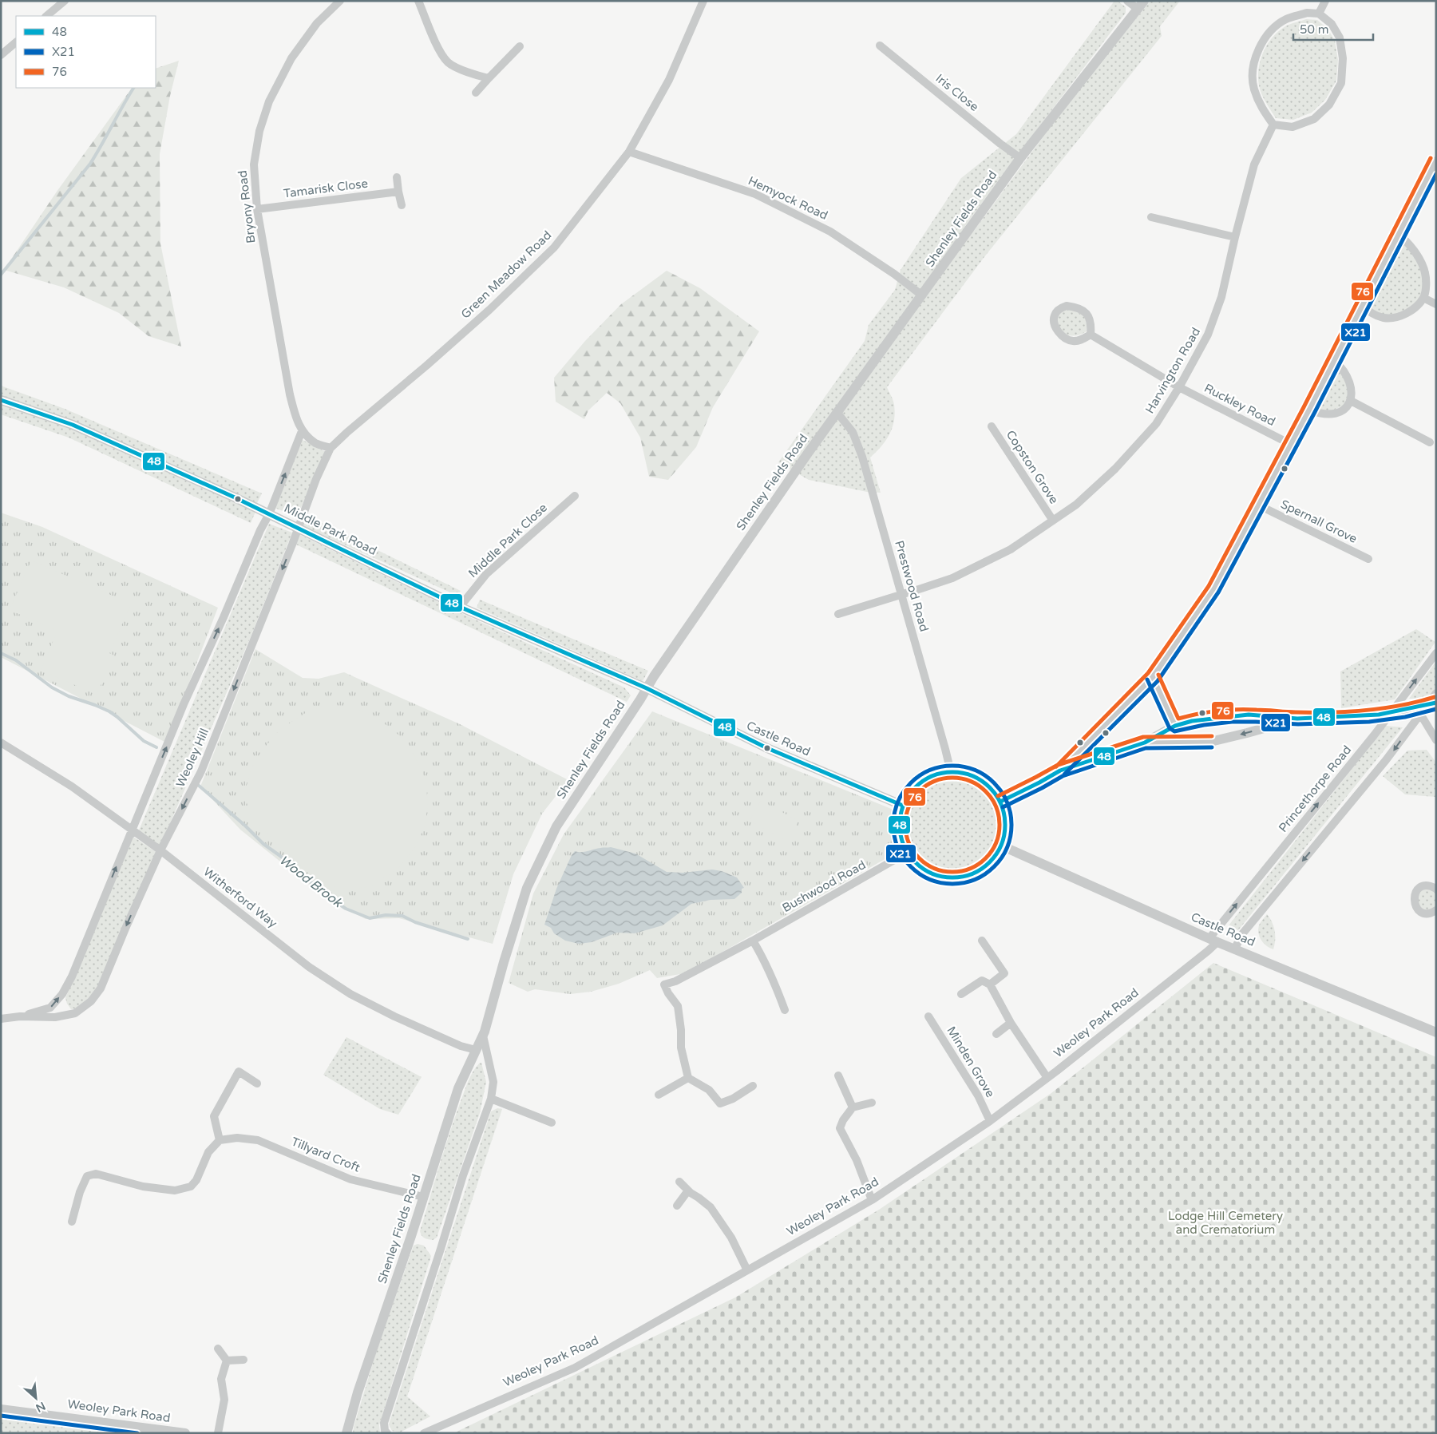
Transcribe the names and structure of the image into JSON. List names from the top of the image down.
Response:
{
  "streets": {
    "street": [
      "Iris Close",
      "Tamarisk Close",
      "Hemyock Road",
      "Bryony Road",
      "Shenley Fields Road",
      "Green Meadow Road",
      "Harvington Road",
      "Ruckley Road",
      "Copston Grove",
      "Spernall Grove",
      "Middle Park Road",
      "Middle Park Close",
      "Prestwood Road",
      "Castle Road",
      "Weoley Hill",
      "Princethorpe Road",
      "Bushwood Road",
      "Witherford Way",
      "Weoley Park Road",
      "Minden Grove",
      "Tillyard Croft"
    ]
  },
  "crossings": [
    ["Iris Close", "Shenley Fields Road"],
    ["Tamarisk Close", "Bryony Road"],
    ["Hemyock Road", "Shenley Fields Road"],
    ["Hemyock Road", "Green Meadow Road"],
    ["Shenley Fields Road", "Middle Park Road"],
    ["Shenley Fields Road", "Prestwood Road"],
    ["Shenley Fields Road", "Castle Road"],
    ["Shenley Fields Road", "Witherford Way"],
    ["Shenley Fields Road", "Tillyard Croft"],
    ["Green Meadow Road", "Weoley Hill"],
    ["Harvington Road", "Ruckley Road"],
    ["Harvington Road", "Copston Grove"],
    ["Harvington Road", "Prestwood Road"],
    ["Middle Park Road", "Middle Park Close"],
    ["Middle Park Road", "Castle Road"],
    ["Middle Park Road", "Weoley Hill"],
    ["Prestwood Road", "Castle Road"],
    ["Prestwood Road", "Bushwood Road"],
    ["Castle Road", "Princethorpe Road"],
    ["Castle Road", "Bushwood Road"],
    ["Castle Road", "Weoley Park Road"],
    ["Weoley Hill", "Witherford Way"],
    ["Princethorpe Road", "Weoley Park Road"],
    ["Weoley Park Road", "Minden Grove"]
  ],
  "water": ["Wood Brook"],
  "parks": ["Lodge Hill Cemetery and Crematorium"],
  "lines": ["transit line 76", "transit line X21", "transit line 48"],
  "legend": ["48", "X21", "76"],
  "scale_bar": "50 m",
  "north": "bottom right"
}
